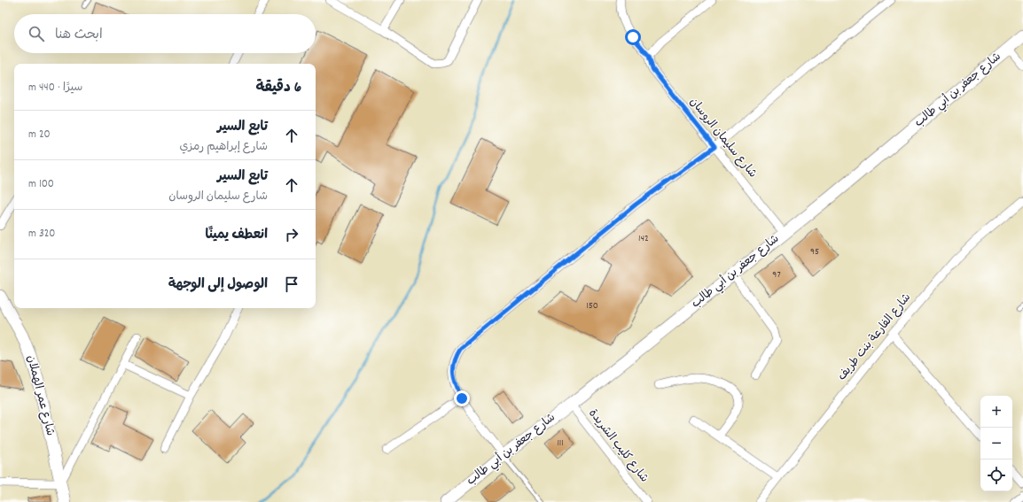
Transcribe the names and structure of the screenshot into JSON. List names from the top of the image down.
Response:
{
  "streets": {
    "street": [
      "شارع جعفر بن أبي طالب",
      "شارع سليمان الروسان",
      "شارع الفارعة بنت طريف",
      "شارع عمر الهملان",
      "شارع كليب الشريدة"
    ]
  },
  "crossings": [
    ["شارع جعفر بن أبي طالب", "شارع سليمان الروسان"],
    ["شارع جعفر بن أبي طالب", "شارع كليب الشريدة"]
  ],
  "house_numbers": [
    "142",
    "95",
    "97",
    "150",
    "111"
  ],
  "page": {
    "search": "ابحث هنا",
    "heading": ["6 دقيقة", "سيرًا · 440 m"],
    "list": [
      ["تابع السير", "شارع إبراهيم رمزي", "20 m"],
      ["تابع السير", "شارع سليمان الروسان", "100 m"],
      ["انعطف يمينًا", "320 m"],
      "الوصول إلى الوجهة"
    ],
    "map_buttons": ["+", "−"]
  }
}
